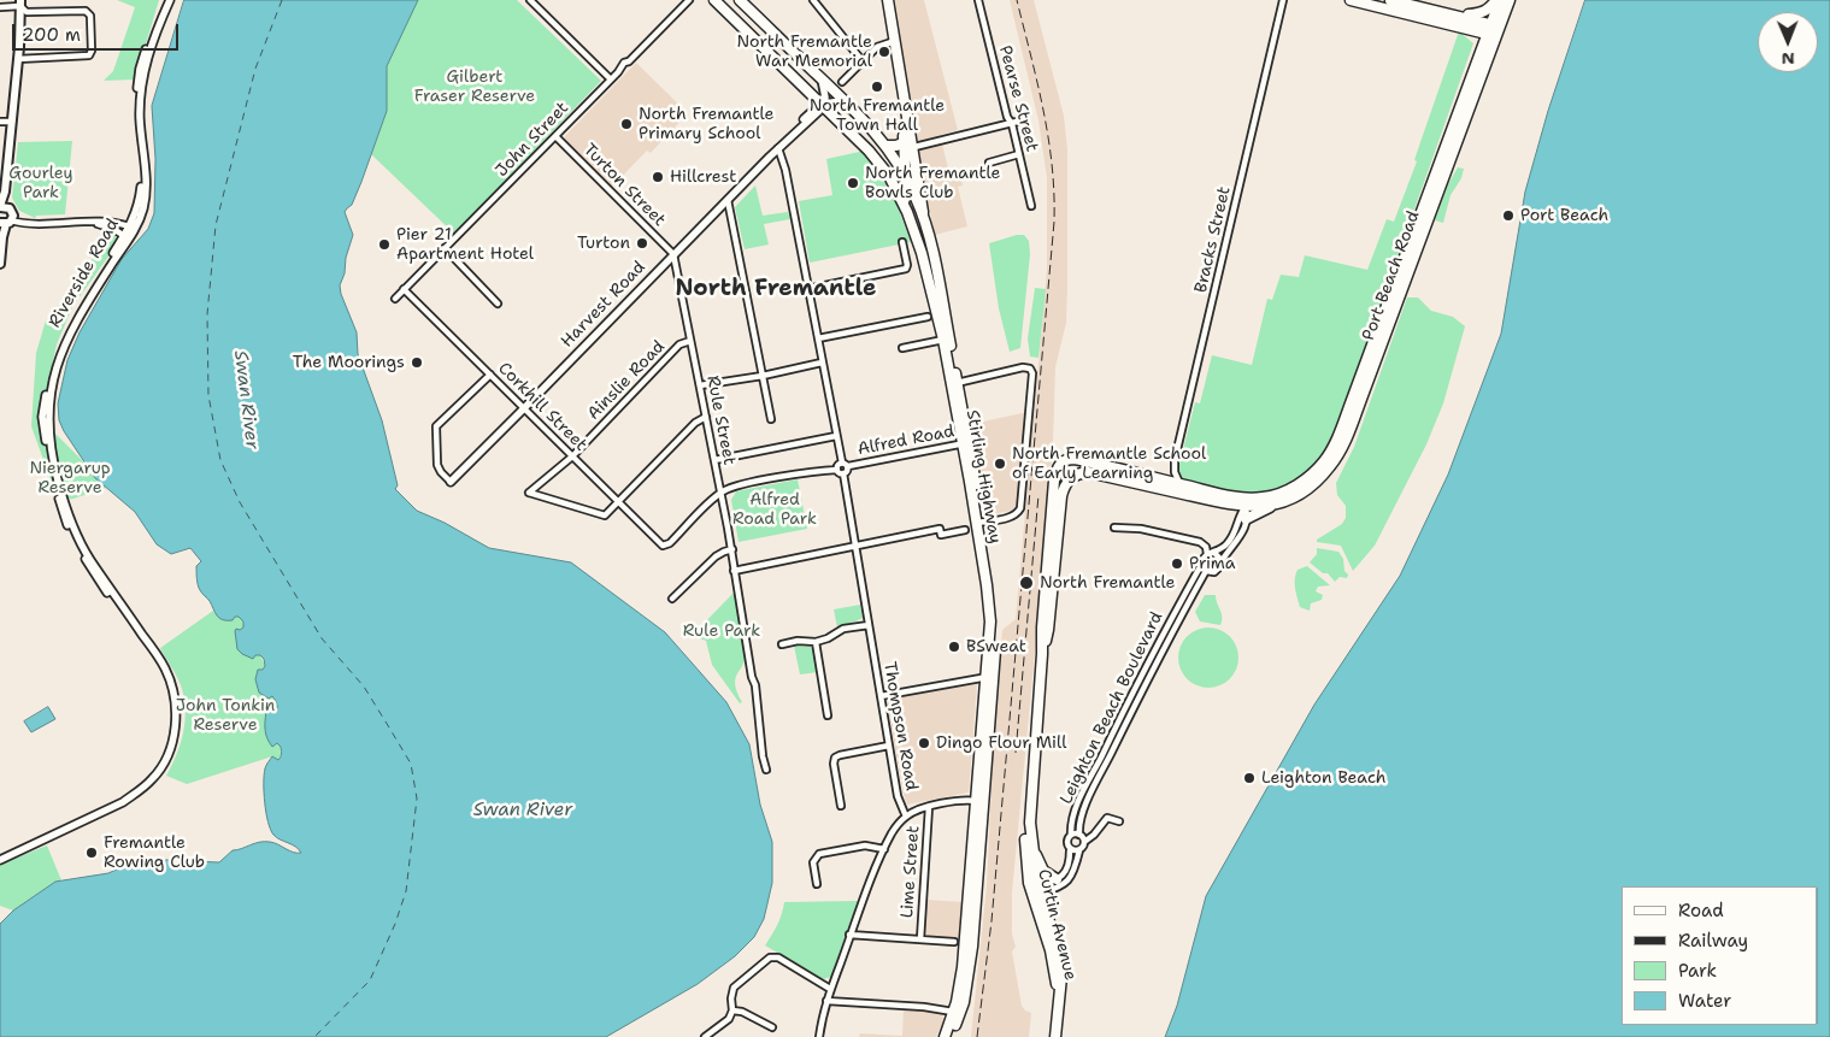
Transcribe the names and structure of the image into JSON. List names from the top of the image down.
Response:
{
  "streets": {
    "main road": ["Port Beach Road", "Stirling Highway", "Curtin Avenue"],
    "street": [
      "Pearse Street",
      "John Street",
      "Turton Street",
      "Bracks Street",
      "Riverside Road",
      "Harvest Road",
      "Ainslie Road",
      "Corkhill Street",
      "Rule Street",
      "Alfred Road",
      "Leighton Beach Boulevard",
      "Thompson Road",
      "Lime Street"
    ]
  },
  "crossings": [
    ["John Street", "Turton Street"],
    ["John Street", "Corkhill Street"],
    ["Turton Street", "Harvest Road"],
    ["Turton Street", "Rule Street"],
    ["Bracks Street", "Port Beach Road"],
    ["Port Beach Road", "Curtin Avenue"],
    ["Harvest Road", "Corkhill Street"],
    ["Harvest Road", "Rule Street"],
    ["Harvest Road", "Stirling Highway"],
    ["Ainslie Road", "Corkhill Street"],
    ["Ainslie Road", "Rule Street"],
    ["Corkhill Street", "Alfred Road"],
    ["Rule Street", "Alfred Road"],
    ["Alfred Road", "Stirling Highway"],
    ["Alfred Road", "Thompson Road"]
  ],
  "districts": ["North Fremantle"],
  "water": ["Swan River"],
  "parks": [
    "Gilbert Fraser Reserve",
    "Gourley Park",
    "Niergarup Reserve",
    "Alfred Road Park",
    "Rule Park",
    "John Tonkin Reserve"
  ],
  "places": [
    "North Fremantle War Memorial",
    "North Fremantle Town Hall",
    "North Fremantle Primary School",
    "Hillcrest",
    "North Fremantle Bowls Club",
    "Port Beach",
    "Turton",
    "Pier 21 Apartment Hotel",
    "The Moorings",
    "North Fremantle School of Early Learning",
    "Prima",
    "North Fremantle",
    "BSweat",
    "Dingo Flour Mill",
    "Leighton Beach",
    "Fremantle Rowing Club"
  ],
  "legend": [
    "Road",
    "Railway",
    "Park",
    "Water"
  ],
  "scale_bar": "200 m",
  "north": "bottom"
}
